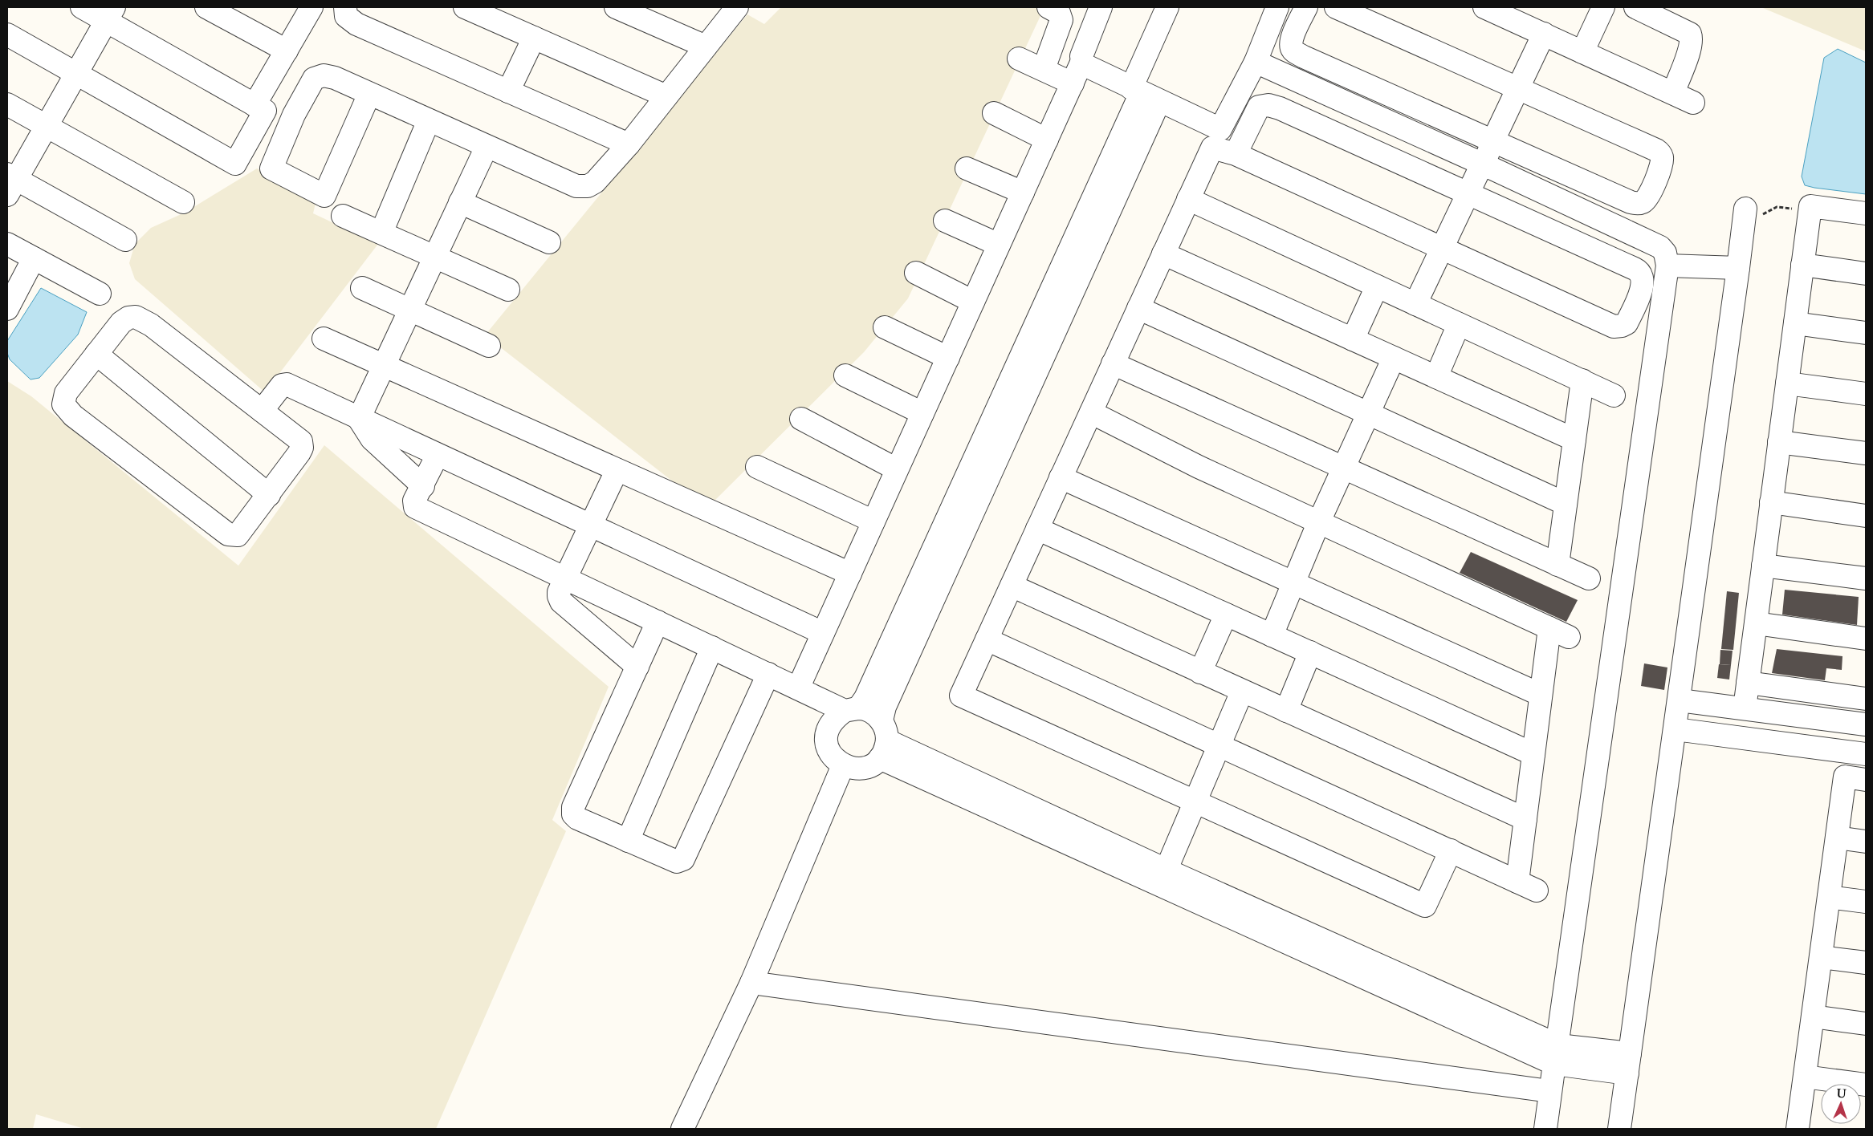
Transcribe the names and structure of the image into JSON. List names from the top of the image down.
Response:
{
  "north": "top"
}
